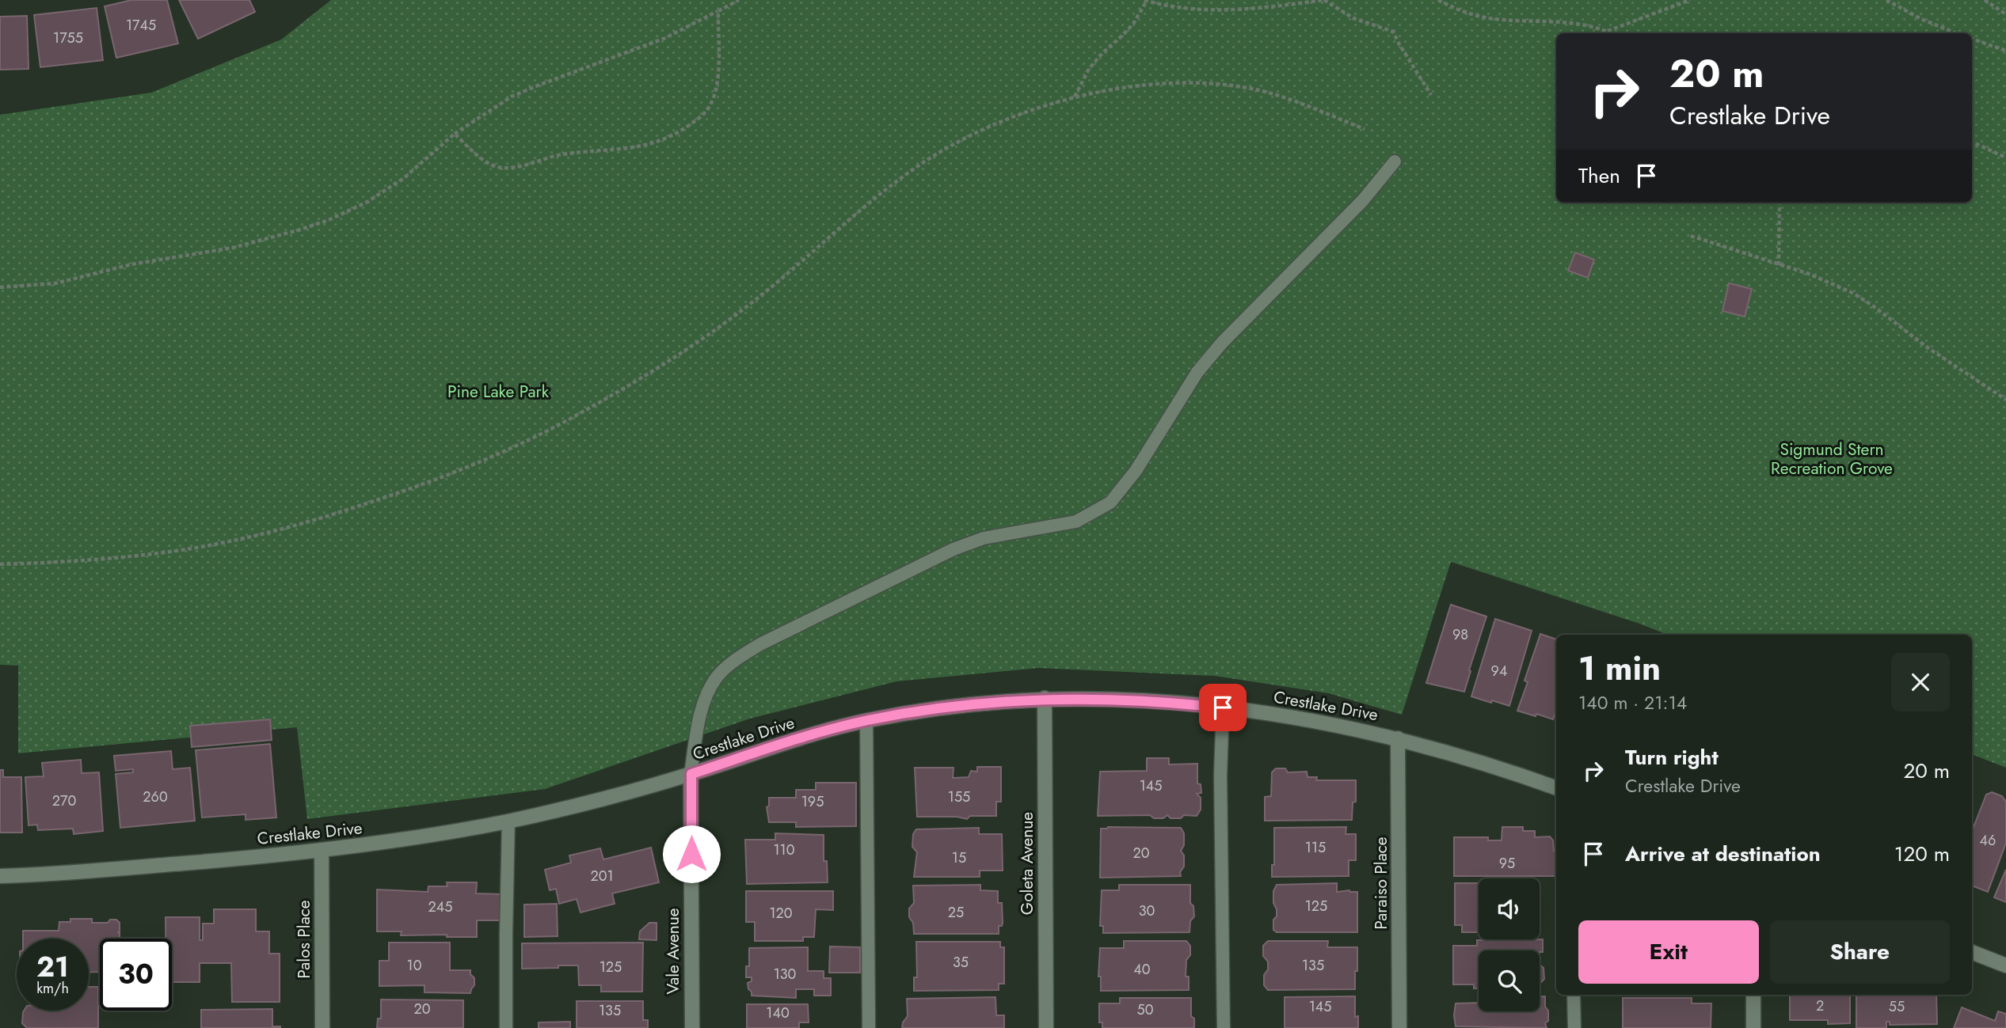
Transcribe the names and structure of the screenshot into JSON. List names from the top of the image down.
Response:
{
  "streets": {
    "street": [
      "Crestlake Drive",
      "Goleta Avenue",
      "Paraiso Place",
      "Palos Place",
      "Vale Avenue"
    ]
  },
  "crossings": [
    ["Crestlake Drive", "Goleta Avenue"],
    ["Crestlake Drive", "Paraiso Place"],
    ["Crestlake Drive", "Palos Place"],
    ["Crestlake Drive", "Vale Avenue"]
  ],
  "parks": ["Pine Lake Park", "Sigmund Stern Recreation Grove"],
  "house_numbers": [
    "1745",
    "1755",
    "98",
    "94",
    "145",
    "260",
    "155",
    "270",
    "195",
    "46",
    "115",
    "110",
    "20",
    "15",
    "95",
    "201",
    "125",
    "245",
    "30",
    "25",
    "120",
    "35",
    "10",
    "135",
    "125",
    "40",
    "130",
    "2",
    "145",
    "55",
    "20",
    "50",
    "135",
    "140"
  ],
  "page": {
    "turn": ["20 m", "Crestlake Drive"],
    "then": "Then",
    "heading": ["1 min", "140 m · 21:14"],
    "list": [
      {
        "name": "Turn right",
        "note": "Crestlake Drive",
        "value": "20 m"
      },
      {
        "name": "Arrive at destination",
        "value": "120 m"
      }
    ],
    "buttons": ["Exit", "Share"],
    "speed": "21 km/h",
    "limit": "30"
  }
}
